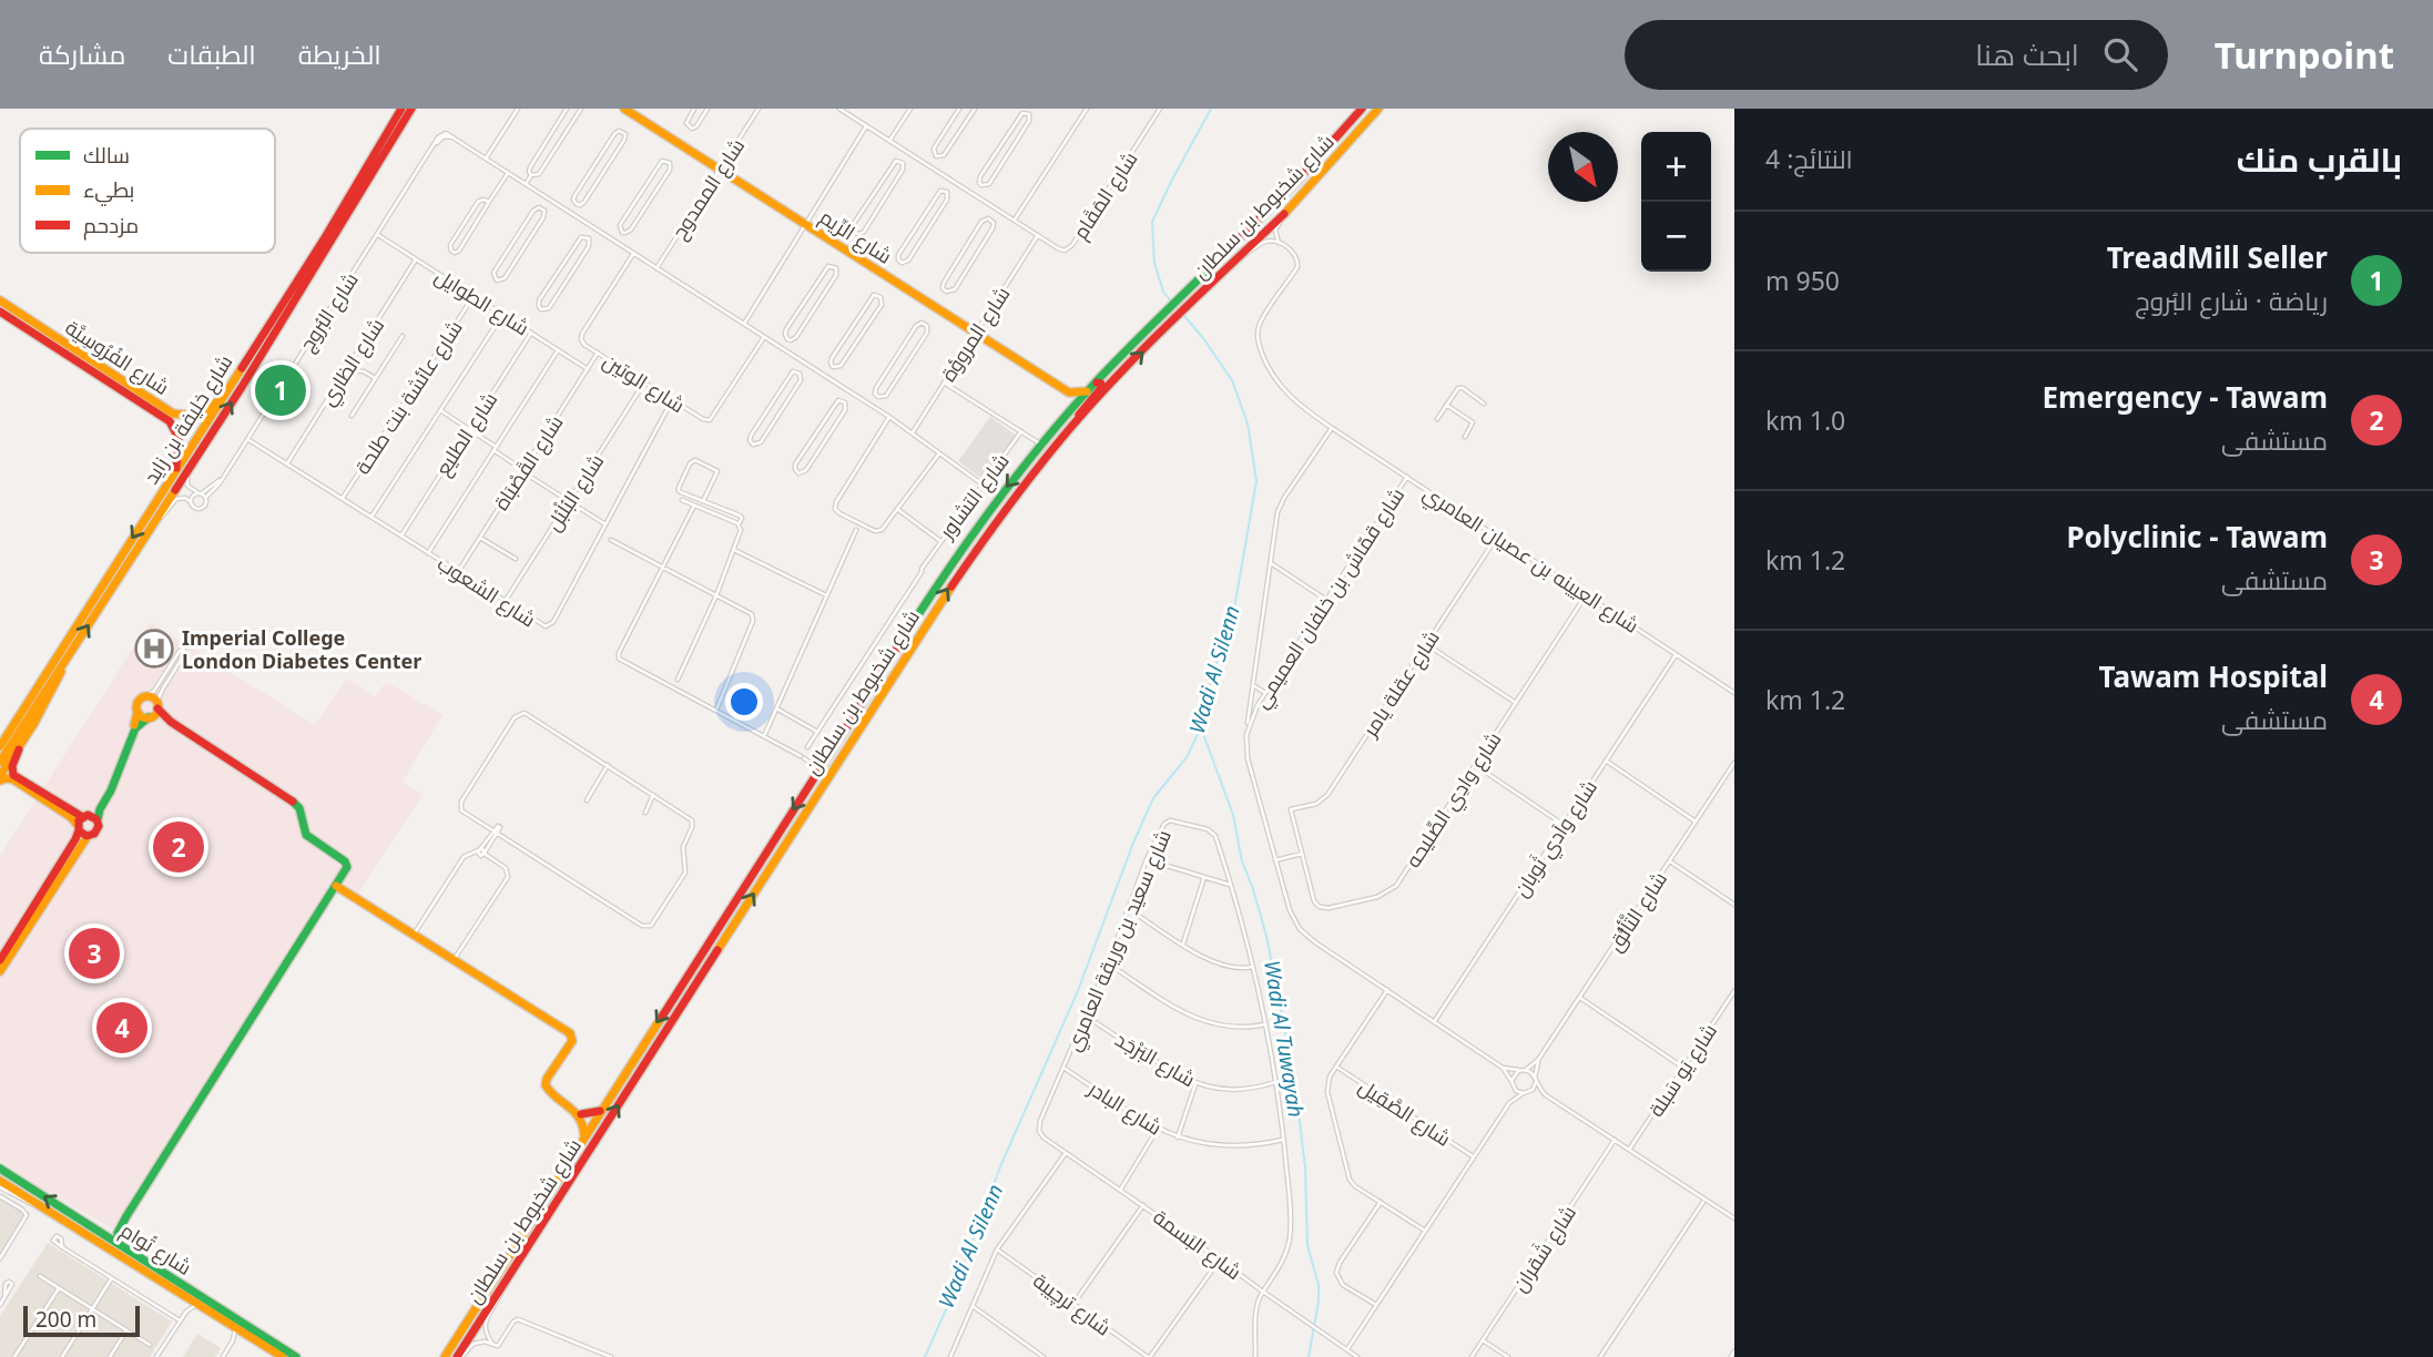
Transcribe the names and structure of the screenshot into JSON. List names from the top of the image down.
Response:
{
  "streets": {
    "main road": [
      "شارع شخبوط بن سلطان",
      "شارع الرِّيم",
      "شارع الفُرُوسِيَّة",
      "شارع خليفة بن زايد",
      "شارع تُوام"
    ],
    "street": [
      "شارع الممدوح",
      "شارع المَقَام",
      "شارع الطوايل",
      "شارع البُروج",
      "شارع المروؤة",
      "شارع الظاري",
      "شارع الوتين",
      "شارع عائشة بنت طلحة",
      "شارع الطليع",
      "شارع القَصْبَاة",
      "شارع البُلْبُل",
      "شارع التشاور",
      "شارع العيينه بن عصيان العامري",
      "شارع الشعوب",
      "شارع قمّاش بن خلفان العميمي",
      "شارع عقلة يامر",
      "شارع وادِي الصِّليحه",
      "شارع واَدي ثَوبان",
      "شارع التَّألُّق",
      "شارع سعيد بن وريقة العامري",
      "شارع البَرْجَد",
      "شارع يَو سَبلة",
      "شارع البادر",
      "شارع الصَّقِيل",
      "شارع البَسمة",
      "شارع شَقران",
      "شارع ترچيبة"
    ]
  },
  "crossings": [
    ["شارع الممدوح", "شارع الرِّيم"],
    ["شارع الممدوح", "شارع البُروج"],
    ["شارع المَقَام", "شارع المروؤة"],
    ["شارع الرِّيم", "شارع المروؤة"],
    ["شارع الطوايل", "شارع البُروج"],
    ["شارع الطوايل", "شارع الظاري"],
    ["شارع الطوايل", "شارع عائشة بنت طلحة"],
    ["شارع الطوايل", "شارع الطليع"],
    ["شارع الطوايل", "شارع القَصْبَاة"],
    ["شارع البُروج", "شارع المروؤة"],
    ["شارع البُروج", "شارع الوتين"],
    ["شارع البُروج", "شارع التشاور"],
    ["شارع البُروج", "شارع الشعوب"],
    ["شارع الفُرُوسِيَّة", "شارع خليفة بن زايد"],
    ["شارع الظاري", "شارع الشعوب"],
    ["شارع الوتين", "شارع القَصْبَاة"],
    ["شارع الوتين", "شارع البُلْبُل"],
    ["شارع الوتين", "شارع الشعوب"],
    ["شارع عائشة بنت طلحة", "شارع الشعوب"],
    ["شارع الطليع", "شارع الشعوب"],
    ["شارع القَصْبَاة", "شارع الشعوب"],
    ["شارع البُلْبُل", "شارع الشعوب"],
    ["شارع العيينه بن عصيان العامري", "شارع قمّاش بن خلفان العميمي"],
    ["شارع العيينه بن عصيان العامري", "شارع عقلة يامر"],
    ["شارع العيينه بن عصيان العامري", "شارع وادِي الصِّليحه"],
    ["شارع العيينه بن عصيان العامري", "شارع واَدي ثَوبان"],
    ["شارع قمّاش بن خلفان العميمي", "شارع واَدي ثَوبان"],
    ["شارع قمّاش بن خلفان العميمي", "شارع التَّألُّق"],
    ["شارع عقلة يامر", "شارع وادِي الصِّليحه"],
    ["شارع سعيد بن وريقة العامري", "شارع البَرْجَد"],
    ["شارع سعيد بن وريقة العامري", "شارع البادر"],
    ["شارع سعيد بن وريقة العامري", "شارع البَسمة"]
  ],
  "water": ["Wadi Al Silenn", "Wadi Al Tuwayah"],
  "places": {
    "hospital": ["Imperial College London Diabetes Center"]
  },
  "legend": ["سالك", "بطيء", "مزدحم"],
  "scale_bar": "200 m",
  "north": "bottom right",
  "page": {
    "header": "Turnpoint",
    "search": "ابحث هنا",
    "nav": ["الخريطة", "الطبقات", "مشاركة"],
    "heading": ["بالقرب منك", "النتائج: 4"],
    "map_buttons": ["+", "−"],
    "list": [
      {
        "mark": "1",
        "name": "TreadMill Seller",
        "note": "رياضة · شارع البُروج",
        "value": "950 m"
      },
      {
        "mark": "2",
        "name": "Emergency - Tawam",
        "note": "مستشفى",
        "value": "1.0 km"
      },
      {
        "mark": "3",
        "name": "Polyclinic - Tawam",
        "note": "مستشفى",
        "value": "1.2 km"
      },
      {
        "mark": "4",
        "name": "Tawam Hospital",
        "note": "مستشفى",
        "value": "1.2 km"
      }
    ],
    "pins": [
      "1",
      "2",
      "3",
      "4"
    ],
    "scale": "200 m"
  }
}
